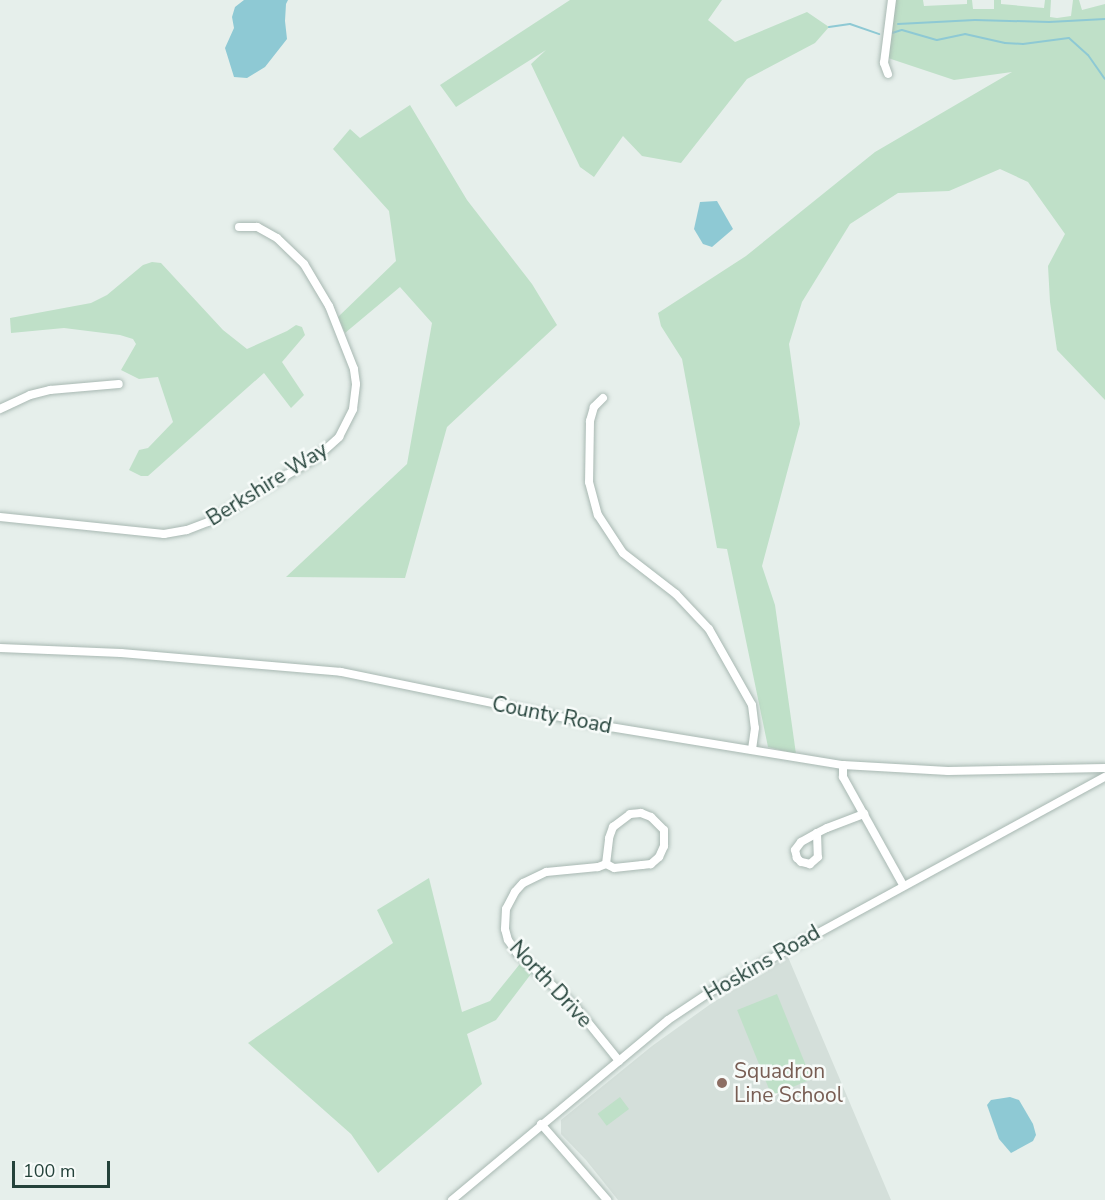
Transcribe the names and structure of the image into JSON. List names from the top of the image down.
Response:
{
  "streets": {
    "street": [
      "Berkshire Way",
      "County Road",
      "Hoskins Road",
      "North Drive"
    ]
  },
  "crossings": [
    ["Hoskins Road", "North Drive"]
  ],
  "places": ["Squadron Line School"],
  "scale_bar": "100 m"
}
